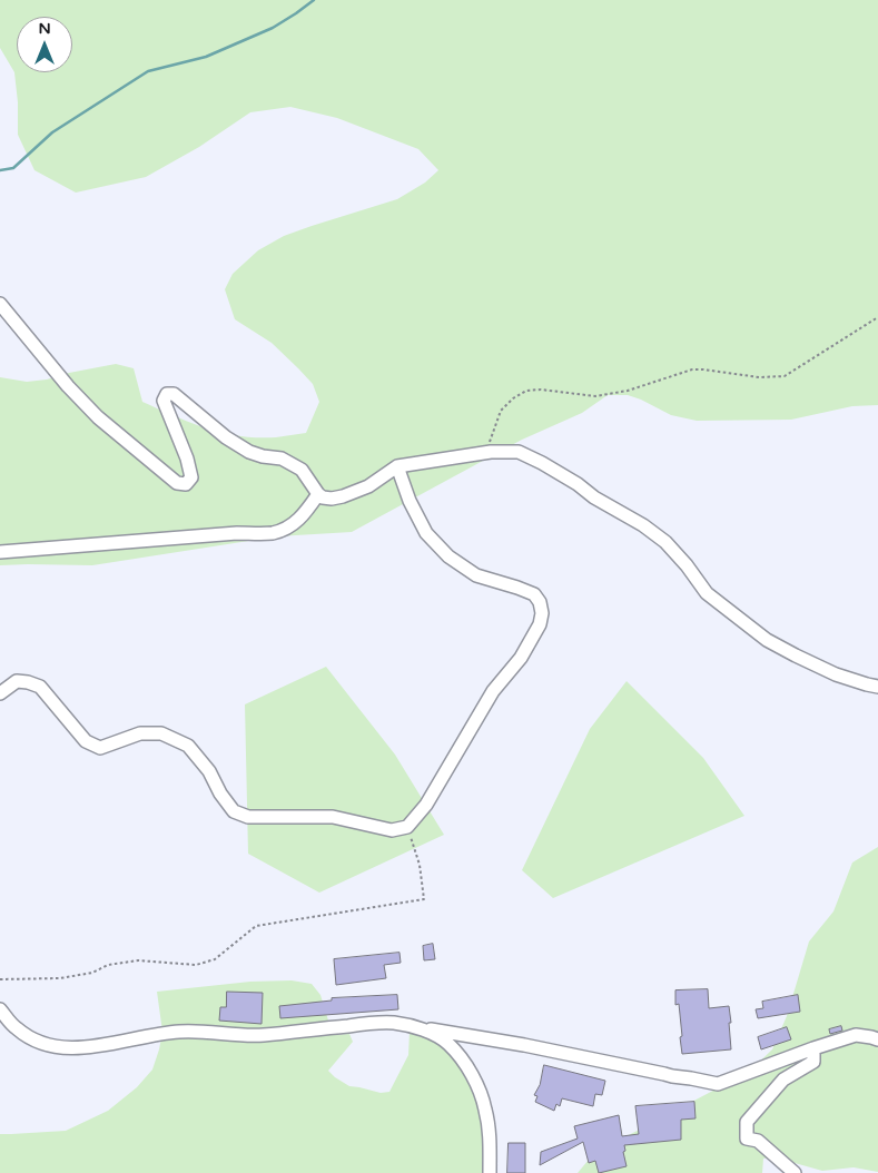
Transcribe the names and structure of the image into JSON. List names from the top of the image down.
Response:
{
  "north": "top"
}
